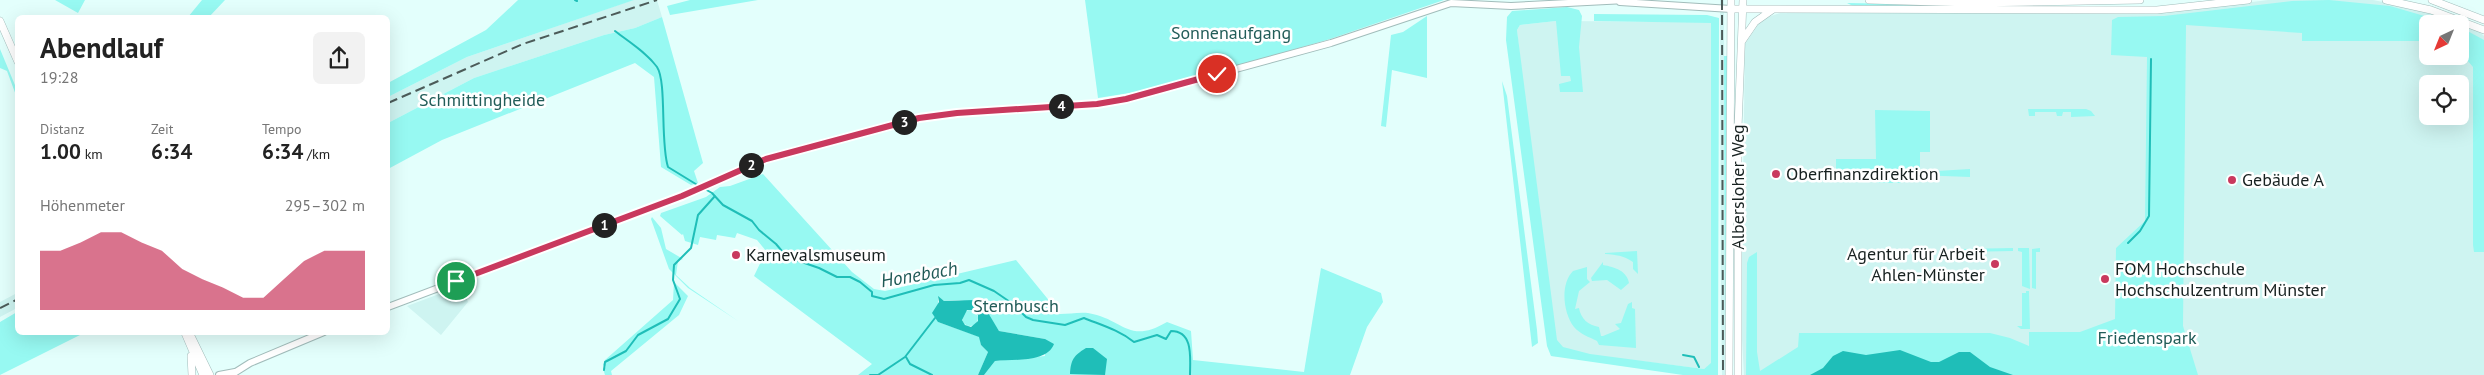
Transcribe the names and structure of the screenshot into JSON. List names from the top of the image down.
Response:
{
  "streets": {
    "main road": ["Albersloher Weg"]
  },
  "water": ["Honebach"],
  "parks": [
    "Sonnenaufgang",
    "Schmittingheide",
    "Sternbusch",
    "Friedenspark"
  ],
  "places": [
    "Oberfinanzdirektion",
    "Gebäude A",
    "Karnevalsmuseum",
    "Agentur für Arbeit Ahlen-Münster",
    "FOM Hochschule Hochschulzentrum Münster"
  ],
  "north": "bottom left",
  "page": {
    "heading": ["Abendlauf", "19:28"],
    "pins": [
      "4",
      "3",
      "2",
      "1"
    ],
    "stats": [
      ["Distanz", "1.00 km"],
      ["Zeit", "6:34"],
      ["Tempo", "6:34 /km"]
    ],
    "chart": ["Höhenmeter", "295–302 m"]
  }
}
